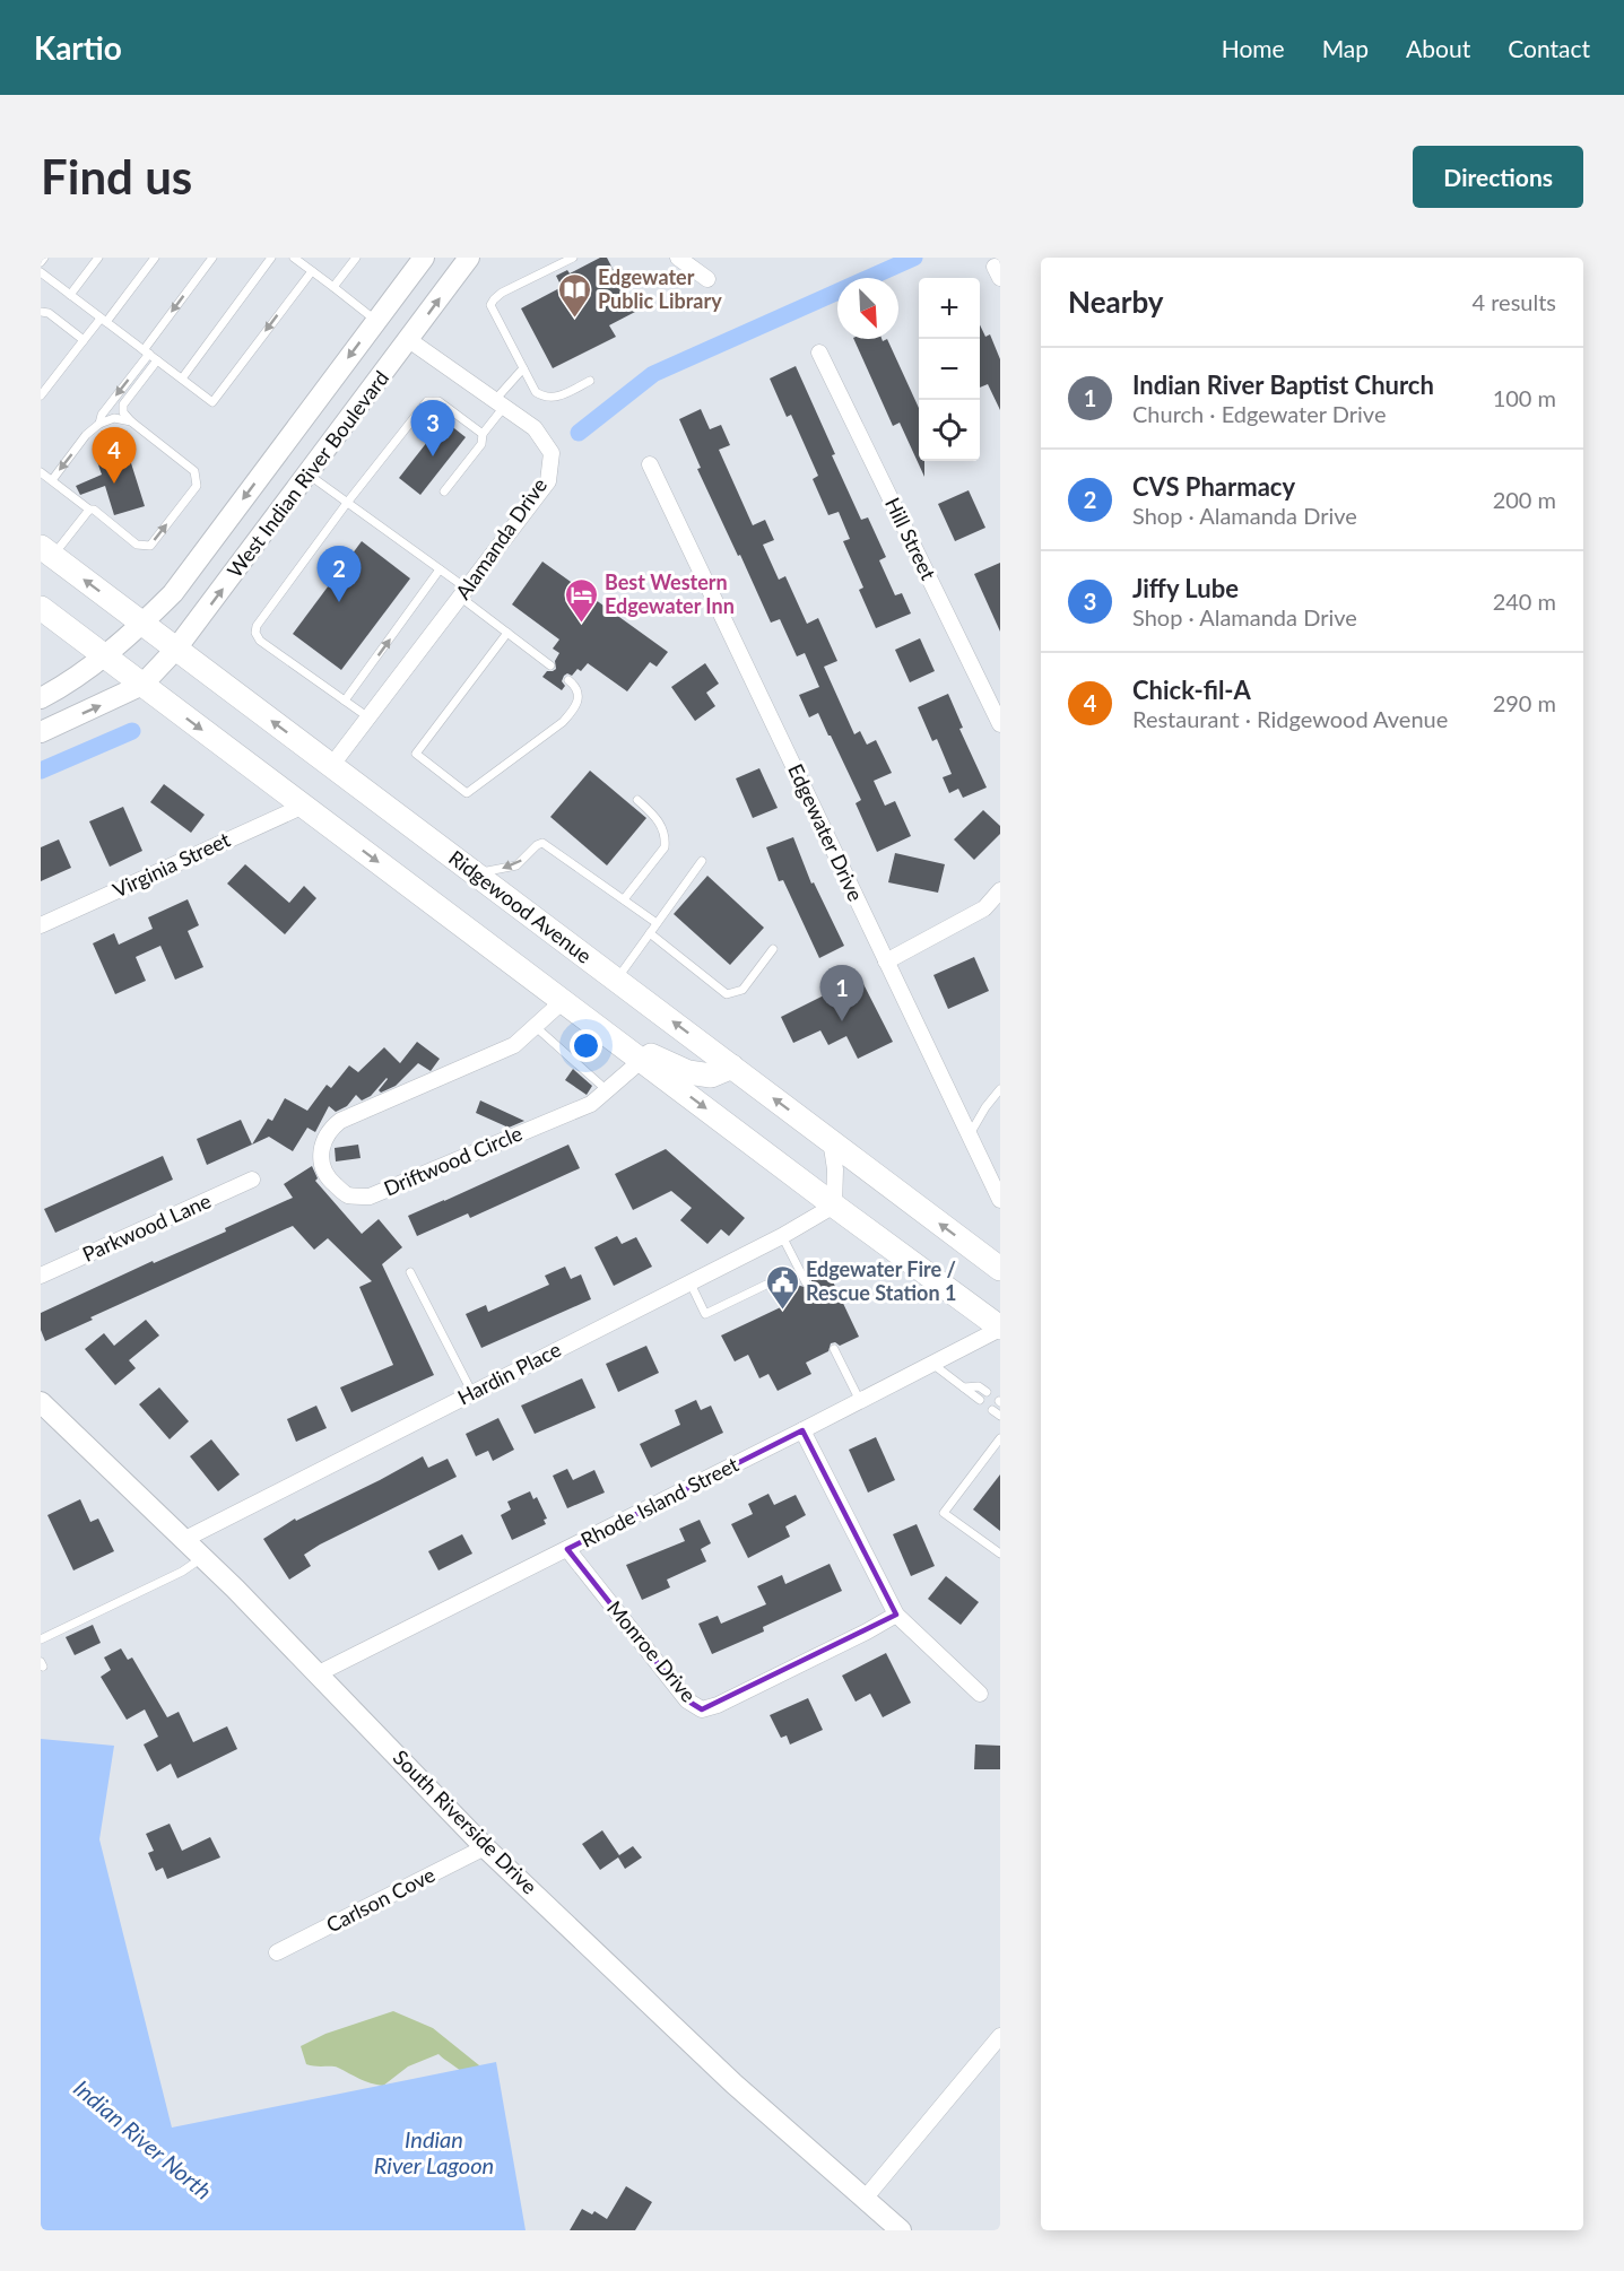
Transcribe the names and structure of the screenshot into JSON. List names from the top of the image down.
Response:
{
  "streets": {
    "main road": ["Ridgewood Avenue"],
    "street": [
      "West Indian River Boulevard",
      "Alamanda Drive",
      "Hill Street",
      "Edgewater Drive",
      "Virginia Street",
      "Driftwood Circle",
      "Parkwood Lane",
      "Hardin Place",
      "Rhode Island Street",
      "Monroe Drive",
      "South Riverside Drive",
      "Carlson Cove"
    ]
  },
  "crossings": [
    ["West Indian River Boulevard", "Alamanda Drive"],
    ["West Indian River Boulevard", "Ridgewood Avenue"],
    ["Alamanda Drive", "Ridgewood Avenue"],
    ["Hardin Place", "South Riverside Drive"],
    ["Rhode Island Street", "Monroe Drive"],
    ["Rhode Island Street", "South Riverside Drive"],
    ["South Riverside Drive", "Carlson Cove"]
  ],
  "water": ["Indian River North", "Indian River Lagoon"],
  "places": {
    "library": ["Edgewater Public Library"],
    "hotel": ["Best Western Edgewater Inn"],
    "public building": ["Edgewater Fire / Rescue Station 1"]
  },
  "north": "bottom right",
  "page": {
    "header": "Kartio",
    "nav": [
      "Home",
      "Map",
      "About",
      "Contact"
    ],
    "buttons": "Directions",
    "title": "Find us",
    "heading": ["Nearby", "4 results"],
    "map_buttons": ["+", "−"],
    "list": [
      {
        "mark": "1",
        "name": "Indian River Baptist Church",
        "note": "Church · Edgewater Drive",
        "value": "100 m"
      },
      {
        "mark": "2",
        "name": "CVS Pharmacy",
        "note": "Shop · Alamanda Drive",
        "value": "200 m"
      },
      {
        "mark": "3",
        "name": "Jiffy Lube",
        "note": "Shop · Alamanda Drive",
        "value": "240 m"
      },
      {
        "mark": "4",
        "name": "Chick-fil-A",
        "note": "Restaurant · Ridgewood Avenue",
        "value": "290 m"
      }
    ],
    "pins": [
      "3",
      "4",
      "2",
      "1"
    ]
  }
}
